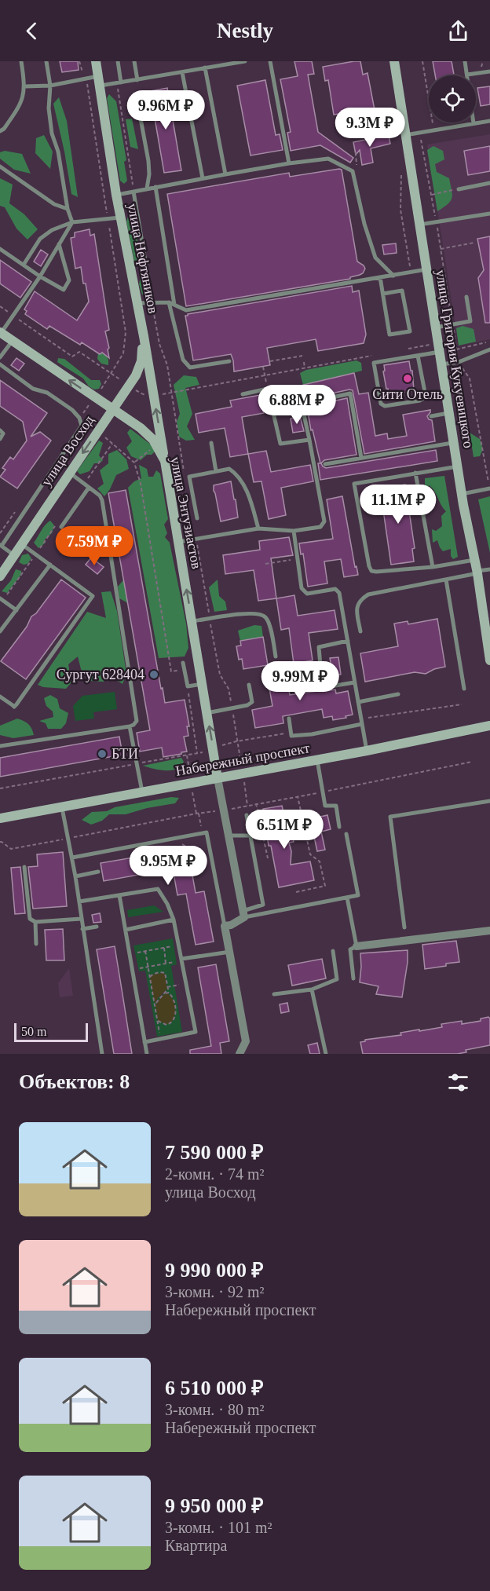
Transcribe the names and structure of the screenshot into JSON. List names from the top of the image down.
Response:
{
  "streets": {
    "street": [
      "улица Нефтяников",
      "улица Григория Кукуевицкого",
      "улица Восход",
      "улица Энтузиастов",
      "Набережный проспект"
    ]
  },
  "crossings": [
    ["улица Нефтяников", "улица Восход"],
    ["улица Нефтяников", "улица Энтузиастов"],
    ["улица Восход", "улица Энтузиастов"],
    ["улица Энтузиастов", "Набережный проспект"]
  ],
  "one_way": ["улица Энтузиастов"],
  "places": ["Сити Отель", "Сургут 628404", "БТИ"],
  "scale_bar": "50 m",
  "page": {
    "header": "Nestly",
    "price": [
      "9.96M ₽",
      "9.3M ₽",
      "6.88M ₽",
      "11.1M ₽",
      "7.59M ₽",
      "9.99M ₽",
      "6.51M ₽",
      "9.95M ₽"
    ],
    "scale": "50 m",
    "heading": "Объектов: 8",
    "list": [
      {
        "name": "7 590 000 ₽",
        "note": "2-комн. · 74 m² · улица Восход"
      },
      {
        "name": "9 990 000 ₽",
        "note": "3-комн. · 92 m² · Набережный проспект"
      },
      {
        "name": "6 510 000 ₽",
        "note": "3-комн. · 80 m² · Набережный проспект"
      },
      {
        "name": "9 950 000 ₽",
        "note": "3-комн. · 101 m² · Квартира"
      }
    ]
  }
}
